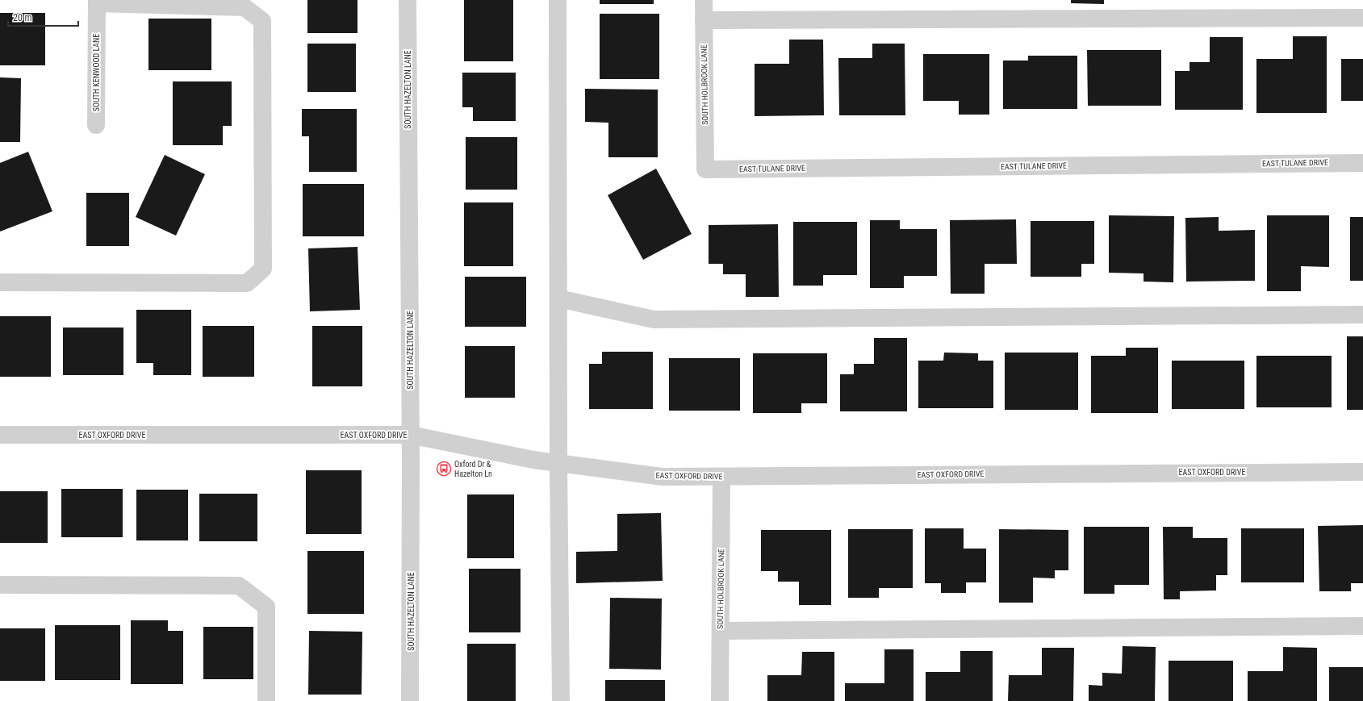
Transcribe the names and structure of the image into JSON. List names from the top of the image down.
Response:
{
  "streets": {
    "street": [
      "SOUTH KENWOOD LANE",
      "SOUTH HOLBROOK LANE",
      "SOUTH HAZELTON LANE",
      "EAST TULANE DRIVE",
      "EAST OXFORD DRIVE"
    ]
  },
  "crossings": [
    ["SOUTH HOLBROOK LANE", "EAST TULANE DRIVE"],
    ["SOUTH HOLBROOK LANE", "EAST OXFORD DRIVE"],
    ["SOUTH HAZELTON LANE", "EAST OXFORD DRIVE"]
  ],
  "places": {
    "bus stop": ["Oxford Dr & Hazelton Ln"]
  },
  "scale_bar": "20 m"
}
